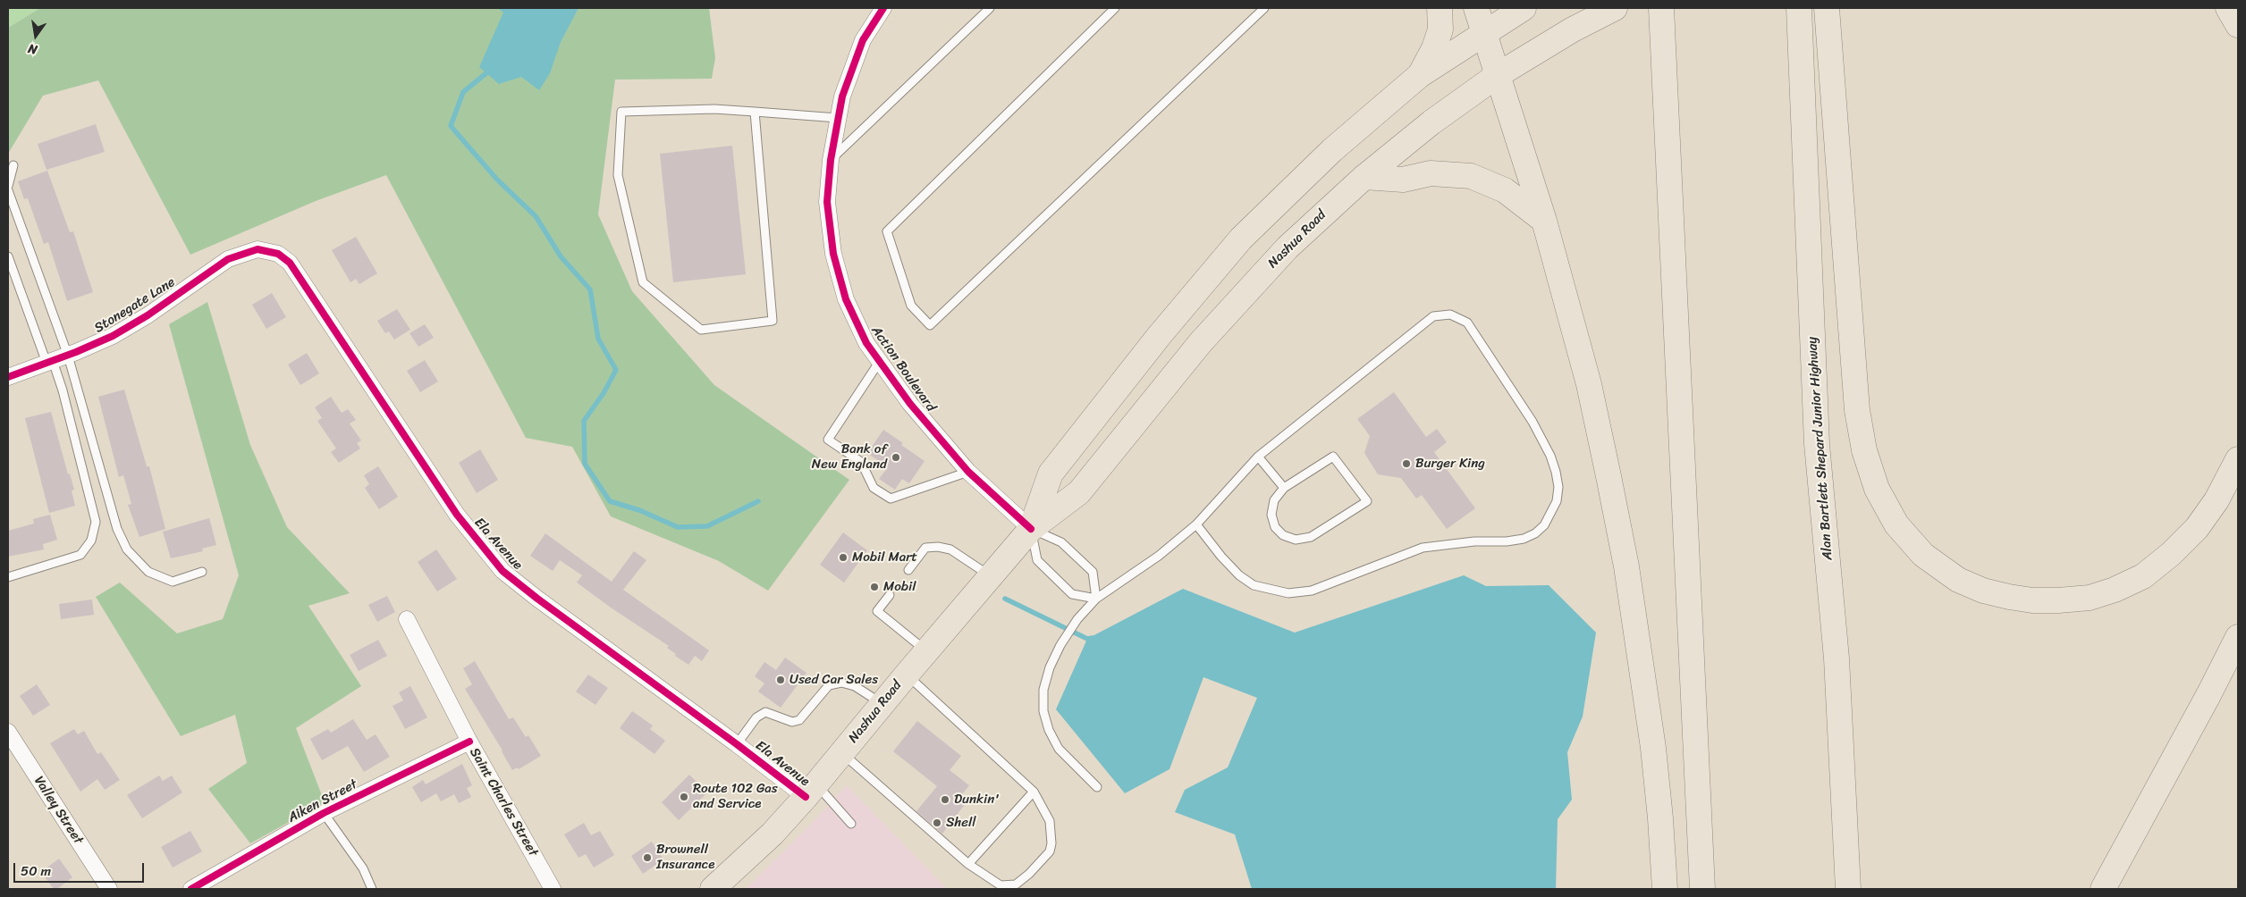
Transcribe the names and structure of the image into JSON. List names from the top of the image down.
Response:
{
  "streets": {
    "main road": ["Nashua Road", "Alan Bartlett Shepard Junior Highway"],
    "street": [
      "Stonegate Lane",
      "Action Boulevard",
      "Ela Avenue",
      "Aiken Street",
      "Saint Charles Street",
      "Valley Street"
    ]
  },
  "crossings": [
    ["Nashua Road", "Action Boulevard"],
    ["Nashua Road", "Ela Avenue"],
    ["Stonegate Lane", "Ela Avenue"],
    ["Aiken Street", "Saint Charles Street"]
  ],
  "places": [
    "Bank of New England",
    "Burger King",
    "Mobil Mart",
    "Mobil",
    "Used Car Sales",
    "Route 102 Gas and Service",
    "Dunkin'",
    "Shell",
    "Brownell Insurance"
  ],
  "scale_bar": "50 m",
  "north": "bottom"
}
